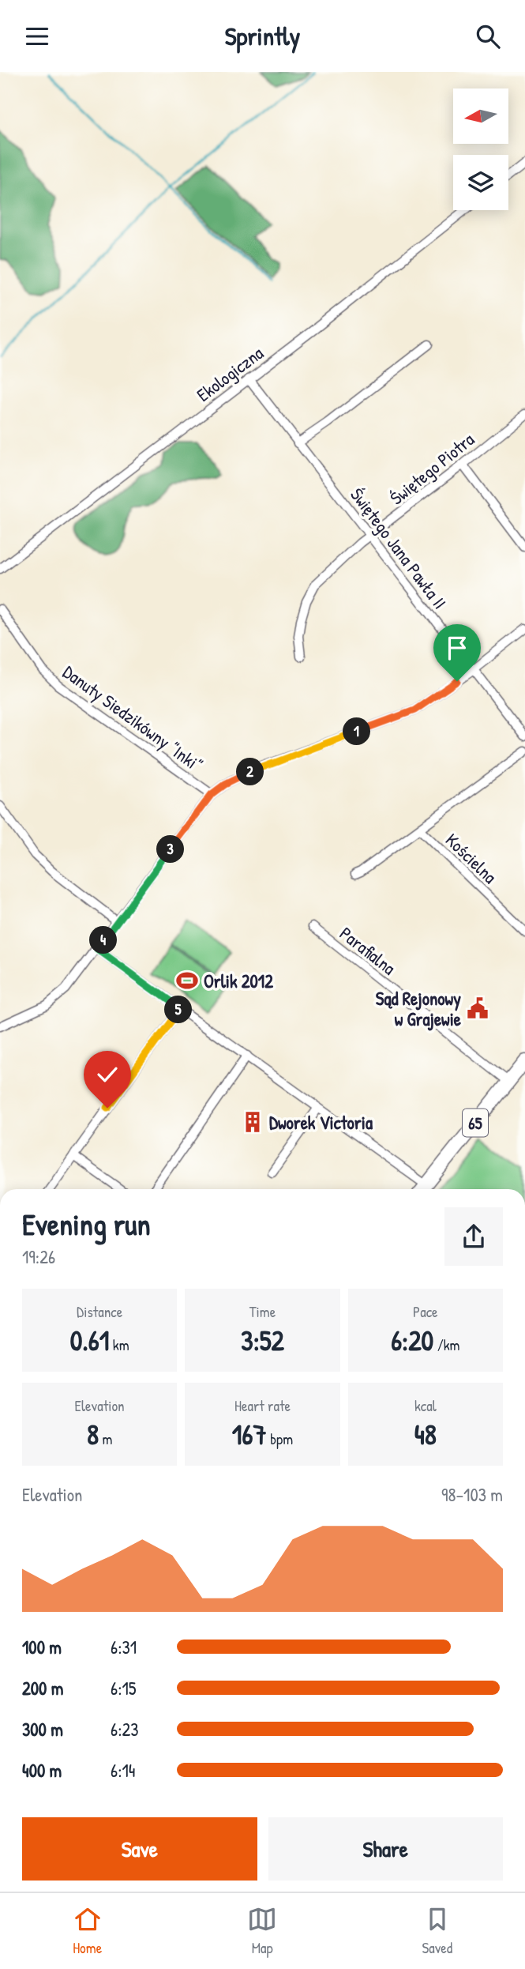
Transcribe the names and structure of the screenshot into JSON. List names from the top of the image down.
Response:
{
  "streets": {
    "main road": ["65"],
    "street": [
      "Ekologiczna",
      "Świętego Piotra",
      "Świętego Jana Pawła II",
      "Danuty Siedzikówny ”Inki”",
      "Kościelna",
      "Parafialna"
    ]
  },
  "crossings": [
    ["Ekologiczna", "Świętego Jana Pawła II"],
    ["Świętego Piotra", "Świętego Jana Pawła II"],
    ["Parafialna", "65"]
  ],
  "places": {
    "sports": ["Orlik 2012"],
    "public building": ["Sąd Rejonowy w Grajewie"],
    "building": ["Dworek Victoria"]
  },
  "north": "left",
  "page": {
    "header": "Sprintly",
    "pins": [
      "1",
      "2",
      "3",
      "4",
      "5"
    ],
    "heading": ["Evening run", "19:26"],
    "stats": [
      ["Distance", "0.61 km"],
      ["Time", "3:52"],
      ["Pace", "6:20 /km"],
      ["Elevation", "8 m"],
      ["Heart rate", "167 bpm"],
      ["kcal", "48"]
    ],
    "chart": ["Elevation", "98–103 m"],
    "list": [
      {
        "name": "100 m",
        "note": "6:31"
      },
      {
        "name": "200 m",
        "note": "6:15"
      },
      {
        "name": "300 m",
        "note": "6:23"
      },
      {
        "name": "400 m",
        "note": "6:14"
      }
    ],
    "buttons": ["Save", "Share"],
    "tabs": ["Home", "Map", "Saved"]
  }
}
